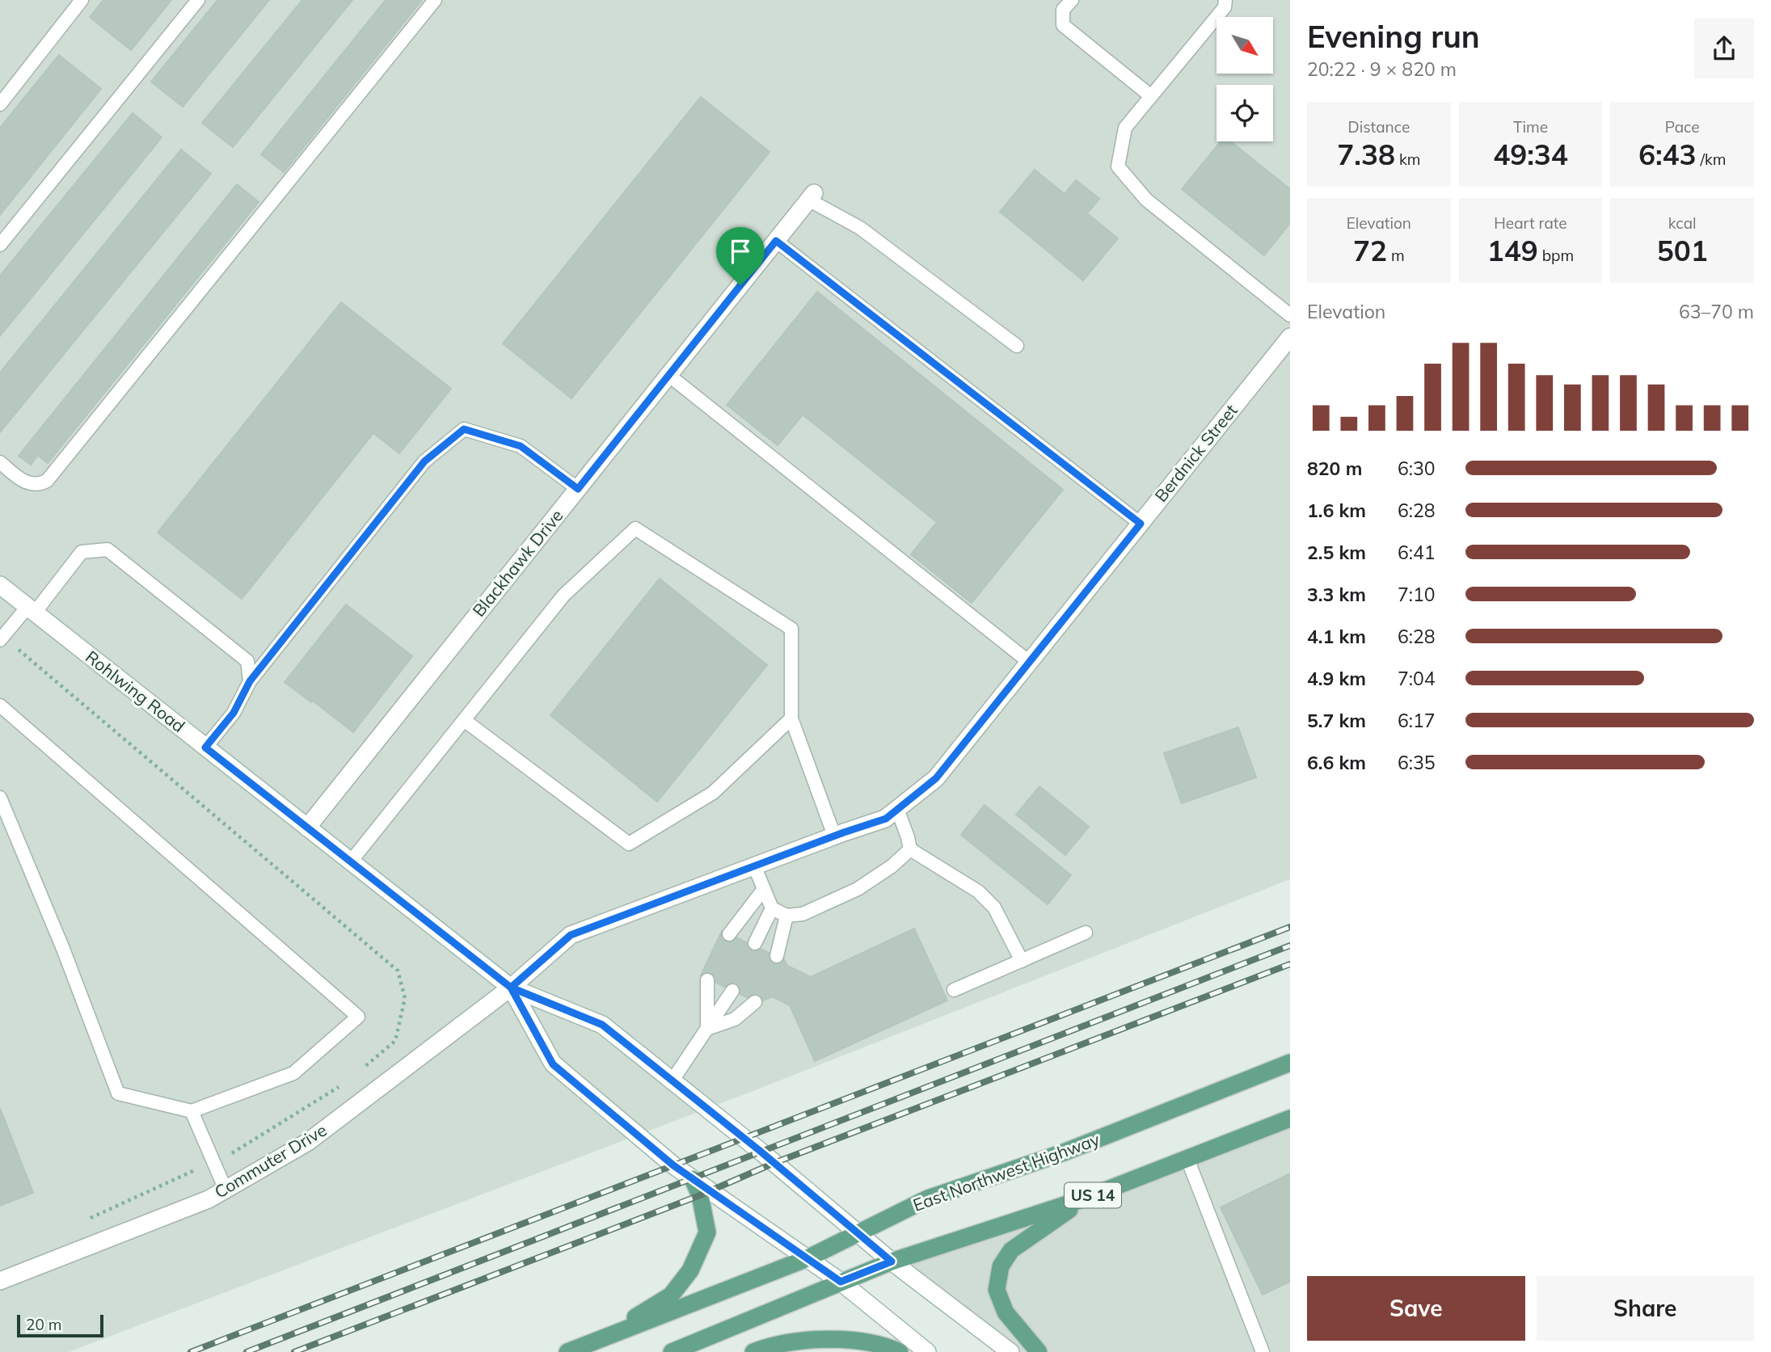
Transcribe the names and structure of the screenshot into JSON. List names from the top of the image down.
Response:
{
  "streets": {
    "main road": ["East Northwest Highway", "US 14"],
    "street": [
      "Berdnick Street",
      "Blackhawk Drive",
      "Rohlwing Road",
      "Commuter Drive"
    ]
  },
  "crossings": [
    ["Berdnick Street", "Rohlwing Road"],
    ["Berdnick Street", "Commuter Drive"],
    ["Blackhawk Drive", "Rohlwing Road"],
    ["Rohlwing Road", "Commuter Drive"],
    ["Rohlwing Road", "East Northwest Highway"],
    ["Rohlwing Road", "US 14"]
  ],
  "scale_bar": "20 m",
  "north": "bottom right",
  "page": {
    "heading": ["Evening run", "20:22 · 9 × 820 m"],
    "stats": [
      ["Distance", "7.38 km"],
      ["Time", "49:34"],
      ["Pace", "6:43 /km"],
      ["Elevation", "72 m"],
      ["Heart rate", "149 bpm"],
      ["kcal", "501"]
    ],
    "chart": ["Elevation", "63–70 m"],
    "list": [
      {
        "name": "820 m",
        "note": "6:30"
      },
      {
        "name": "1.6 km",
        "note": "6:28"
      },
      {
        "name": "2.5 km",
        "note": "6:41"
      },
      {
        "name": "3.3 km",
        "note": "7:10"
      },
      {
        "name": "4.1 km",
        "note": "6:28"
      },
      {
        "name": "4.9 km",
        "note": "7:04"
      },
      {
        "name": "5.7 km",
        "note": "6:17"
      },
      {
        "name": "6.6 km",
        "note": "6:35"
      }
    ],
    "buttons": ["Save", "Share"],
    "scale": "20 m"
  }
}
